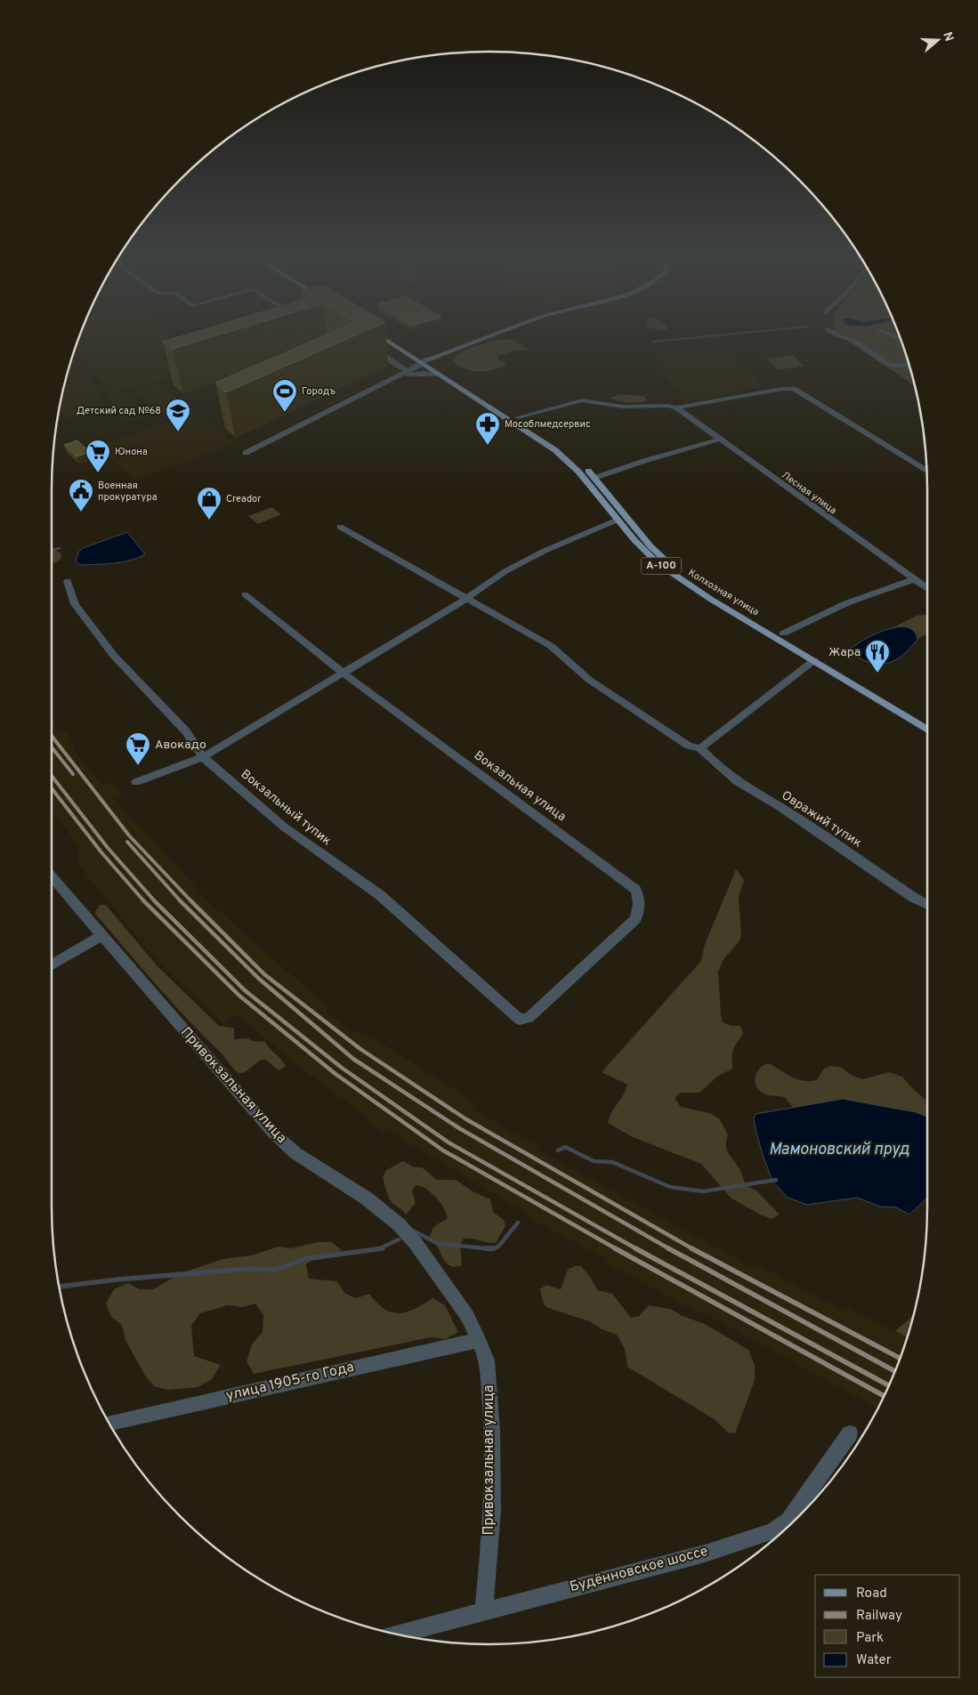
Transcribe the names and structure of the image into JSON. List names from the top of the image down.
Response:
{
  "streets": {
    "main road": ["А-100", "Колхозная улица"],
    "street": [
      "Лесная улица",
      "Вокзальная улица",
      "Вокзальный тупик",
      "Овражий тупик",
      "Привокзальная улица",
      "улица 1905-го Года",
      "Будённовское шоссе"
    ]
  },
  "crossings": [
    ["А-100", "Колхозная улица"],
    ["Вокзальная улица", "Вокзальный тупик"],
    ["Привокзальная улица", "улица 1905-го Года"],
    ["Привокзальная улица", "Будённовское шоссе"]
  ],
  "water": ["Мамоновский пруд"],
  "places": {
    "sports": ["Городъ"],
    "school or university": ["Детский сад №68"],
    "pharmacy": ["Мособлмедсервис"],
    "supermarket": ["Юнона", "Авокадо"],
    "public building": ["Военная прокуратура"],
    "shop": ["Creador"],
    "restaurant": ["Жара"]
  },
  "legend": [
    "Road",
    "Railway",
    "Park",
    "Water"
  ],
  "north": "right"
}
